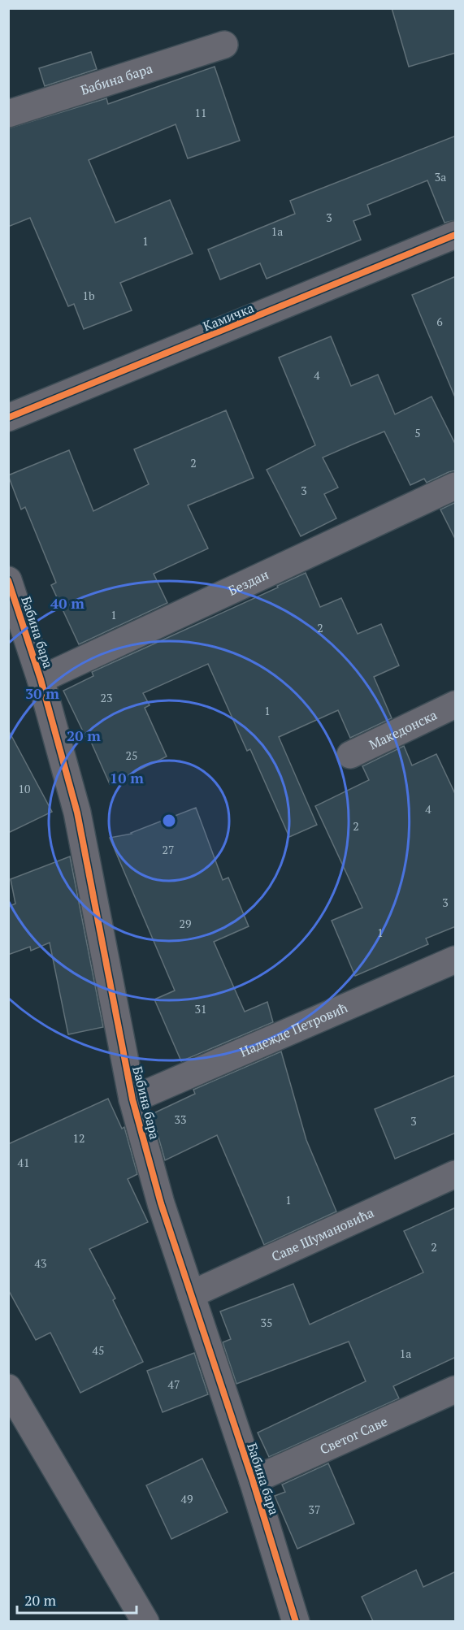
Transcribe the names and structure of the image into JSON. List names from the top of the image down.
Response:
{
  "streets": {
    "street": [
      "Бабина бара",
      "Камичка",
      "Бездан",
      "Македонска",
      "Надежде Петровић",
      "Саве Шумановића",
      "Светог Саве"
    ]
  },
  "crossings": [
    ["Бабина бара", "Бездан"],
    ["Бабина бара", "Надежде Петровић"],
    ["Бабина бара", "Саве Шумановића"],
    ["Бабина бара", "Светог Саве"]
  ],
  "house_numbers": [
    "11",
    "3a",
    "3",
    "1a",
    "1",
    "1b",
    "6",
    "4",
    "5",
    "2",
    "3",
    "1",
    "2",
    "23",
    "1",
    "25",
    "10",
    "4",
    "2",
    "27",
    "3",
    "29",
    "1",
    "31",
    "33",
    "3",
    "12",
    "41",
    "1",
    "2",
    "43",
    "35",
    "45",
    "1a",
    "47",
    "49",
    "37"
  ],
  "scale_bar": "20 m",
  "rings": [
    "40 m",
    "30 m",
    "20 m",
    "10 m"
  ]
}
